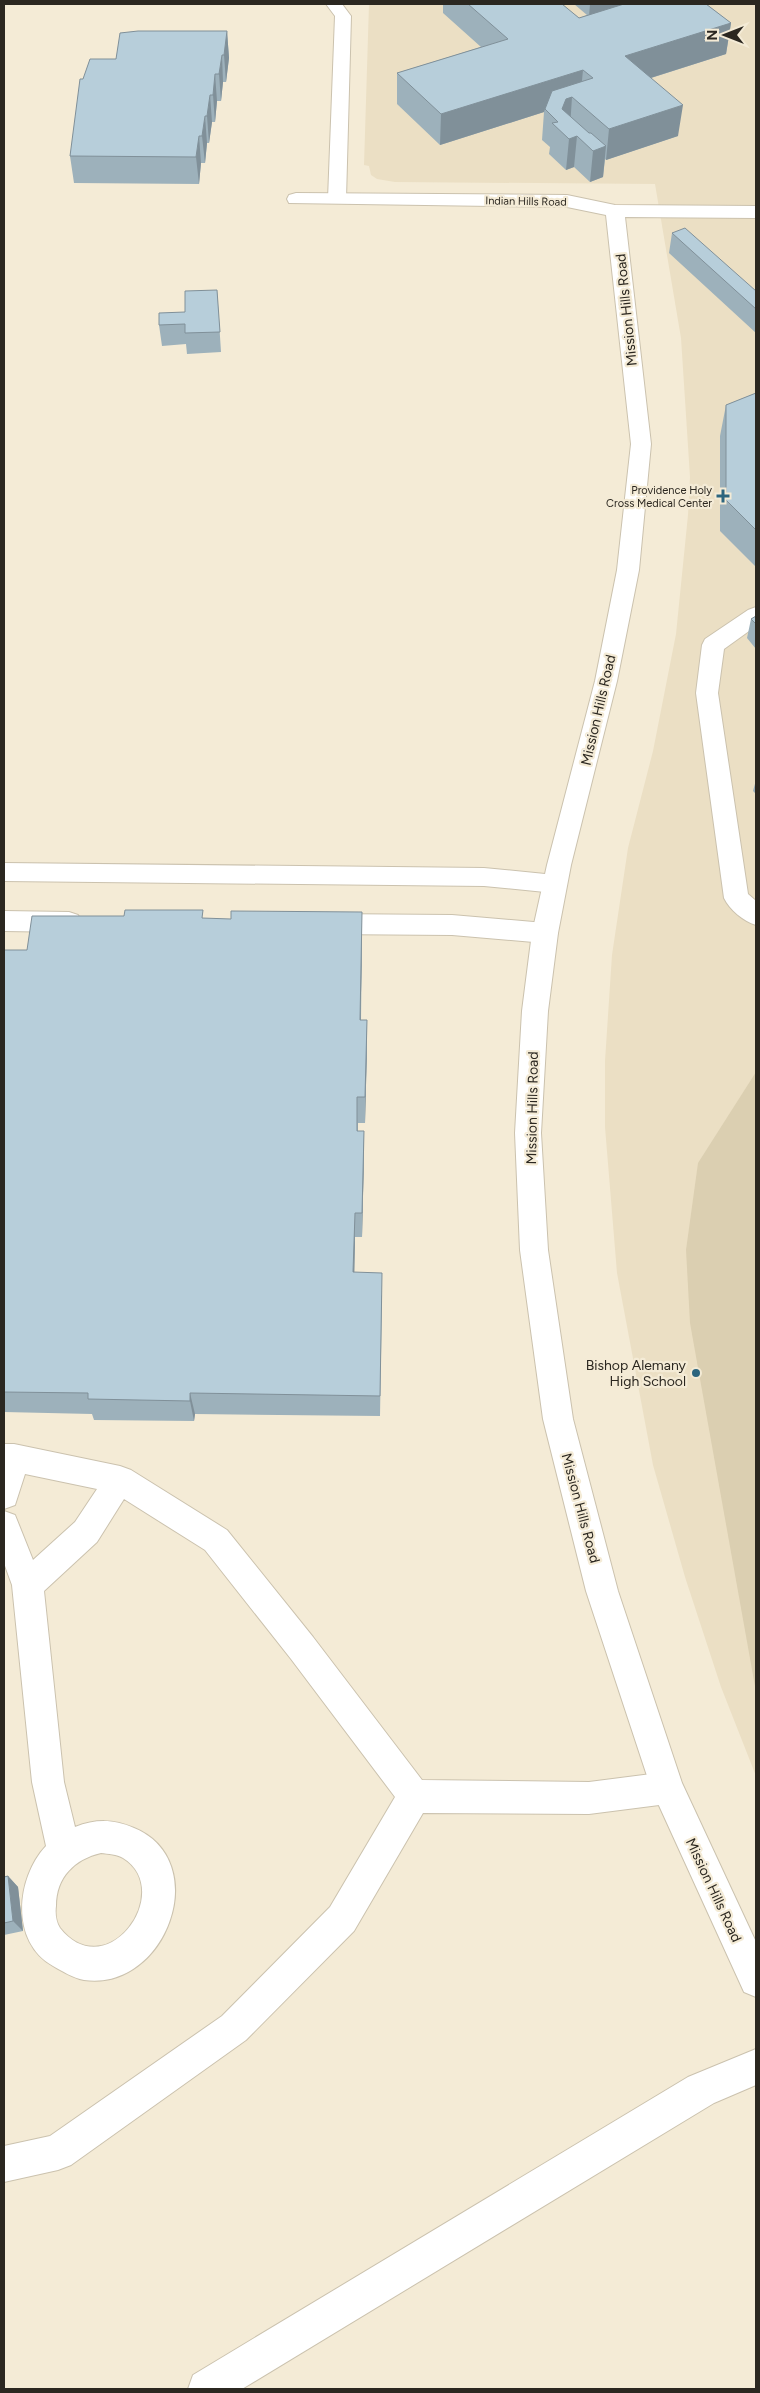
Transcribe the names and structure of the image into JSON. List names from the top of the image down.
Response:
{
  "streets": {
    "street": ["Indian Hills Road", "Mission Hills Road"]
  },
  "crossings": [
    ["Indian Hills Road", "Mission Hills Road"]
  ],
  "places": {
    "health": ["Providence Holy Cross Medical Center"],
    "other": ["Bishop Alemany High School"]
  },
  "north": "left"
}
